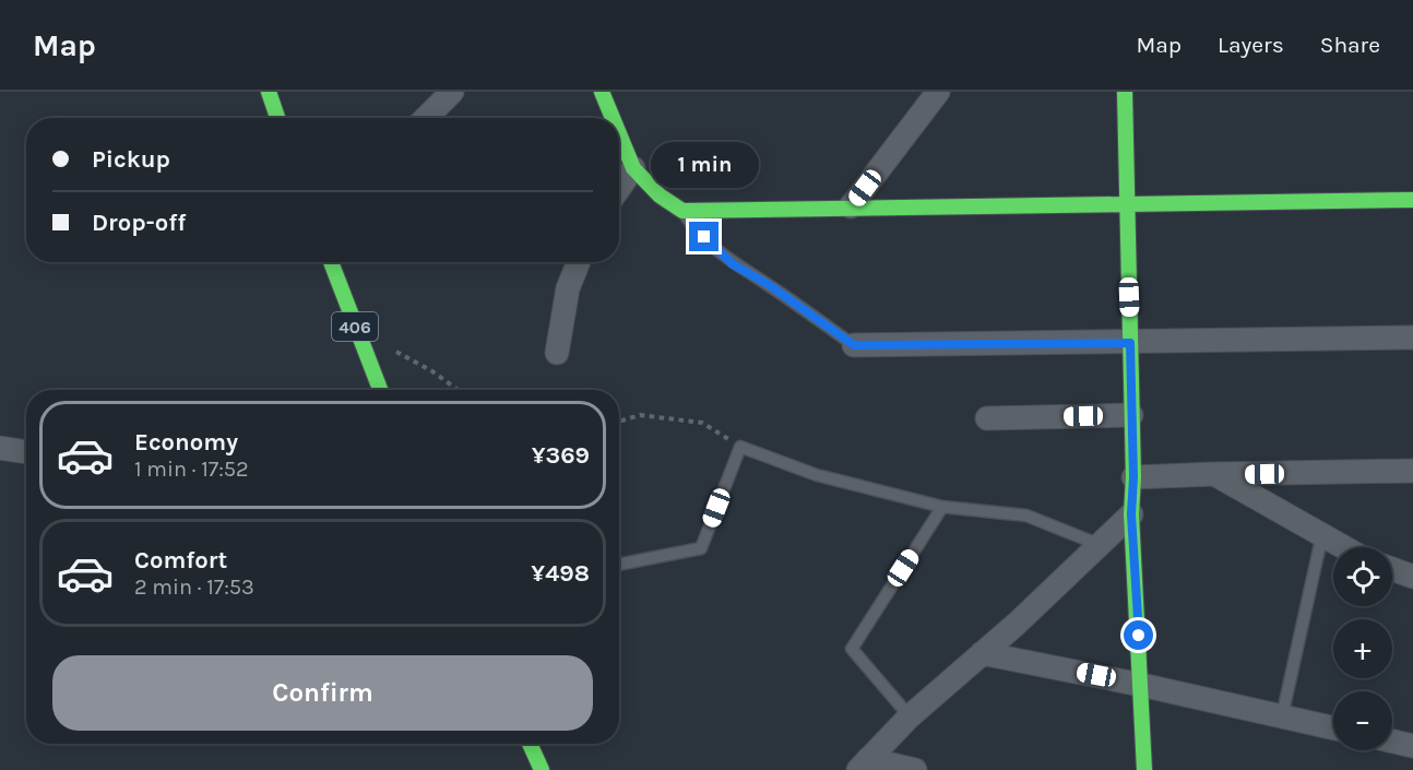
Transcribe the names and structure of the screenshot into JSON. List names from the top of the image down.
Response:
{
  "streets": {
    "main road": ["406"]
  },
  "page": {
    "header": "Map",
    "nav": ["Map", "Layers", "Share"],
    "banner": ["Pickup", "Drop-off"],
    "bubble": "1 min",
    "list": [
      {
        "name": "Economy",
        "note": "1 min · 17:52",
        "value": "¥369"
      },
      {
        "name": "Comfort",
        "note": "2 min · 17:53",
        "value": "¥498"
      }
    ],
    "map_buttons": ["+", "−"],
    "buttons": "Confirm"
  }
}
